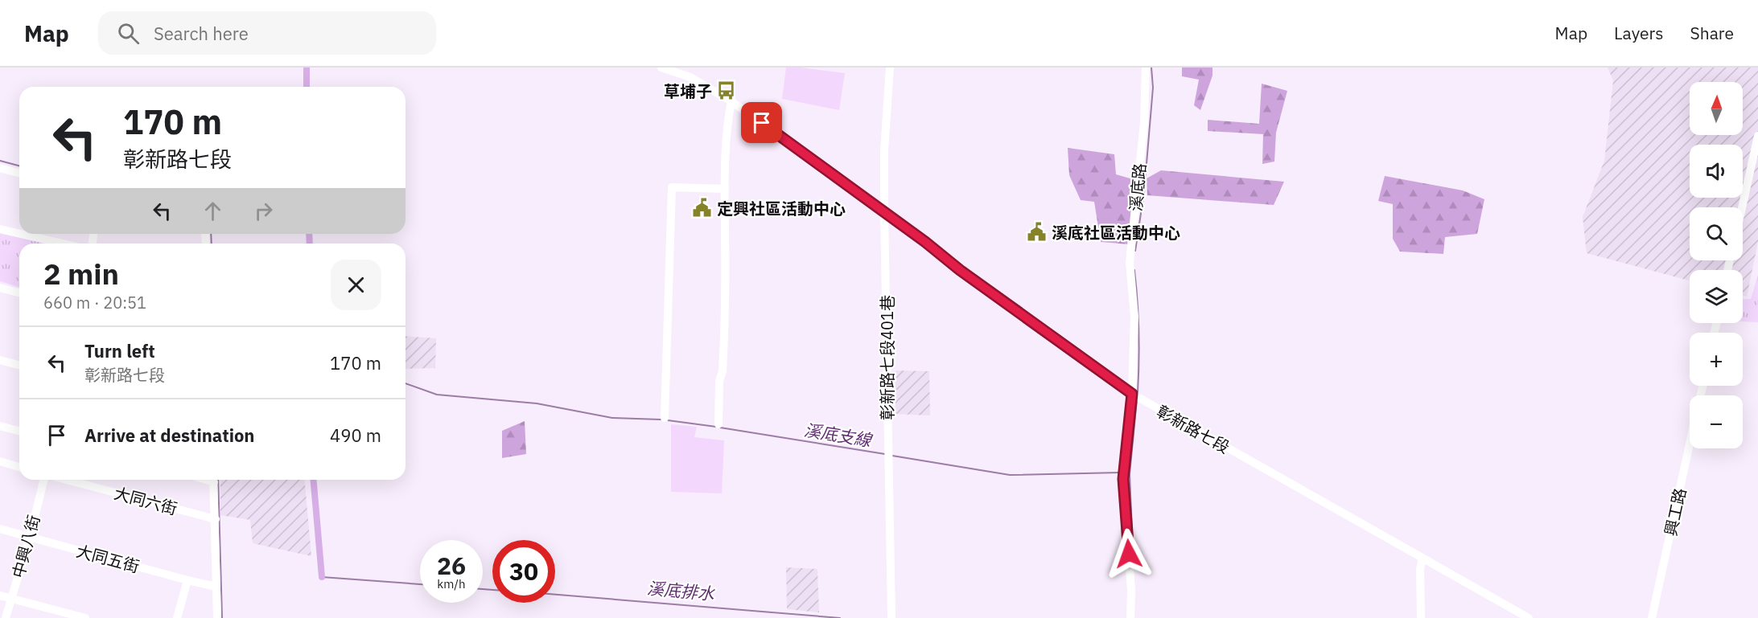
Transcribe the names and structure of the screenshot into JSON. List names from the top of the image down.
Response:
{
  "streets": {
    "street": [
      "溪底路",
      "彰新路七段401巷",
      "彰新路七段",
      "大同六街",
      "興工路",
      "中興八街",
      "大同五街"
    ]
  },
  "crossings": [
    ["溪底路", "彰新路七段"],
    ["彰新路七段401巷", "彰新路七段"],
    ["中興八街", "大同五街"]
  ],
  "water": ["溪底支線", "溪底排水"],
  "places": {
    "bus stop": ["草埔子"],
    "public building": ["定興社區活動中心", "溪底社區活動中心"]
  },
  "north": "top",
  "page": {
    "header": "Map",
    "search": "Search here",
    "nav": ["Map", "Layers", "Share"],
    "map_buttons": ["+", "−"],
    "turn": ["170 m", "彰新路七段"],
    "heading": ["2 min", "660 m · 20:51"],
    "list": [
      {
        "name": "Turn left",
        "note": "彰新路七段",
        "value": "170 m"
      },
      {
        "name": "Arrive at destination",
        "value": "490 m"
      }
    ],
    "speed": "26 km/h",
    "limit": "30"
  }
}
